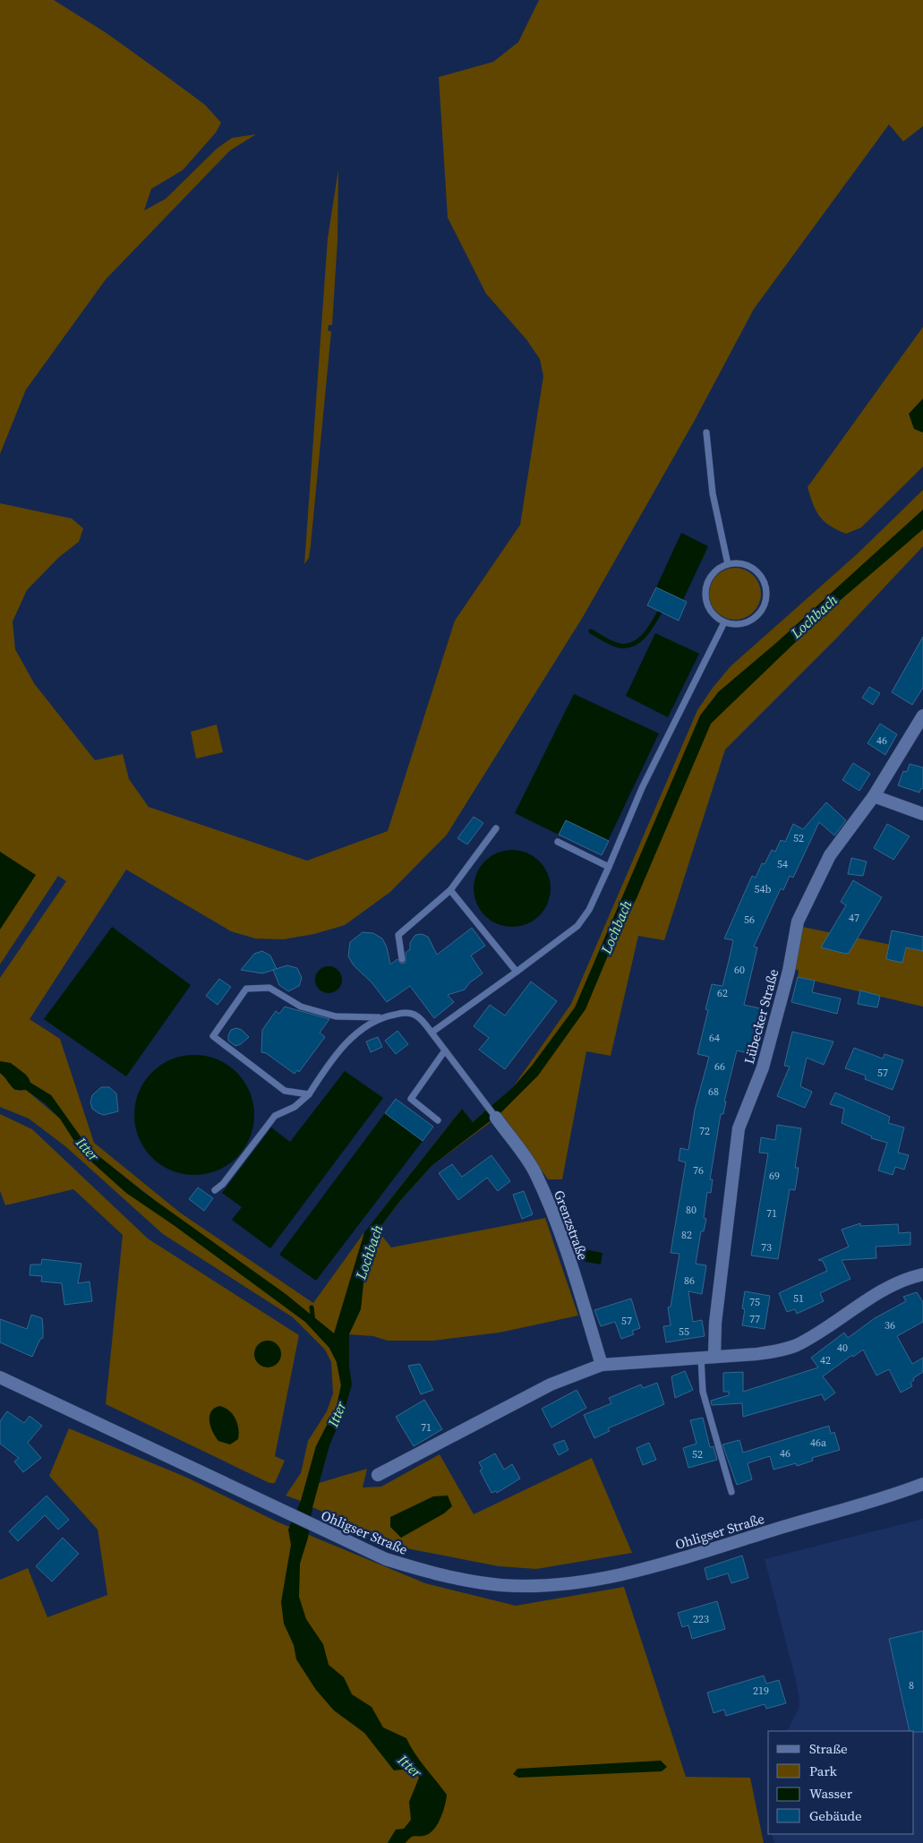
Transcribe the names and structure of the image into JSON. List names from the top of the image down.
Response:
{
  "streets": {
    "street": ["Lübecker Straße", "Grenzstraße", "Ohligser Straße"]
  },
  "water": ["Lochbach", "Itter"],
  "house_numbers": [
    "46",
    "52",
    "54",
    "54b",
    "47",
    "56",
    "60",
    "62",
    "64",
    "66",
    "57",
    "68",
    "72",
    "76",
    "69",
    "80",
    "71",
    "82",
    "73",
    "86",
    "51",
    "75",
    "77",
    "57",
    "36",
    "55",
    "40",
    "42",
    "71",
    "46a",
    "46",
    "52",
    "223",
    "8",
    "219"
  ],
  "legend": [
    "Straße",
    "Park",
    "Wasser",
    "Gebäude"
  ]
}
